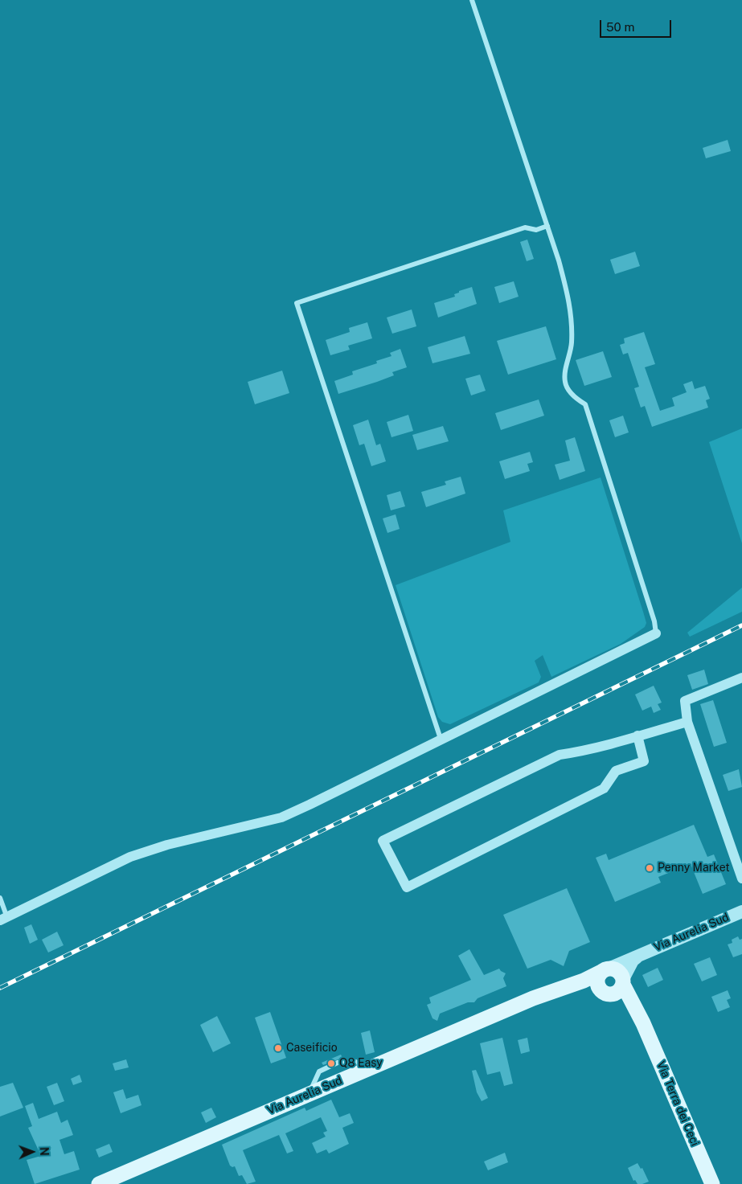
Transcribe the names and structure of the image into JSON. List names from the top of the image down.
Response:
{
  "streets": {
    "main road": ["Via Aurelia Sud", "Via Terra dei Ceci"]
  },
  "places": ["Penny Market", "Caseificio", "Q8 Easy"],
  "scale_bar": "50 m",
  "north": "right"
}
